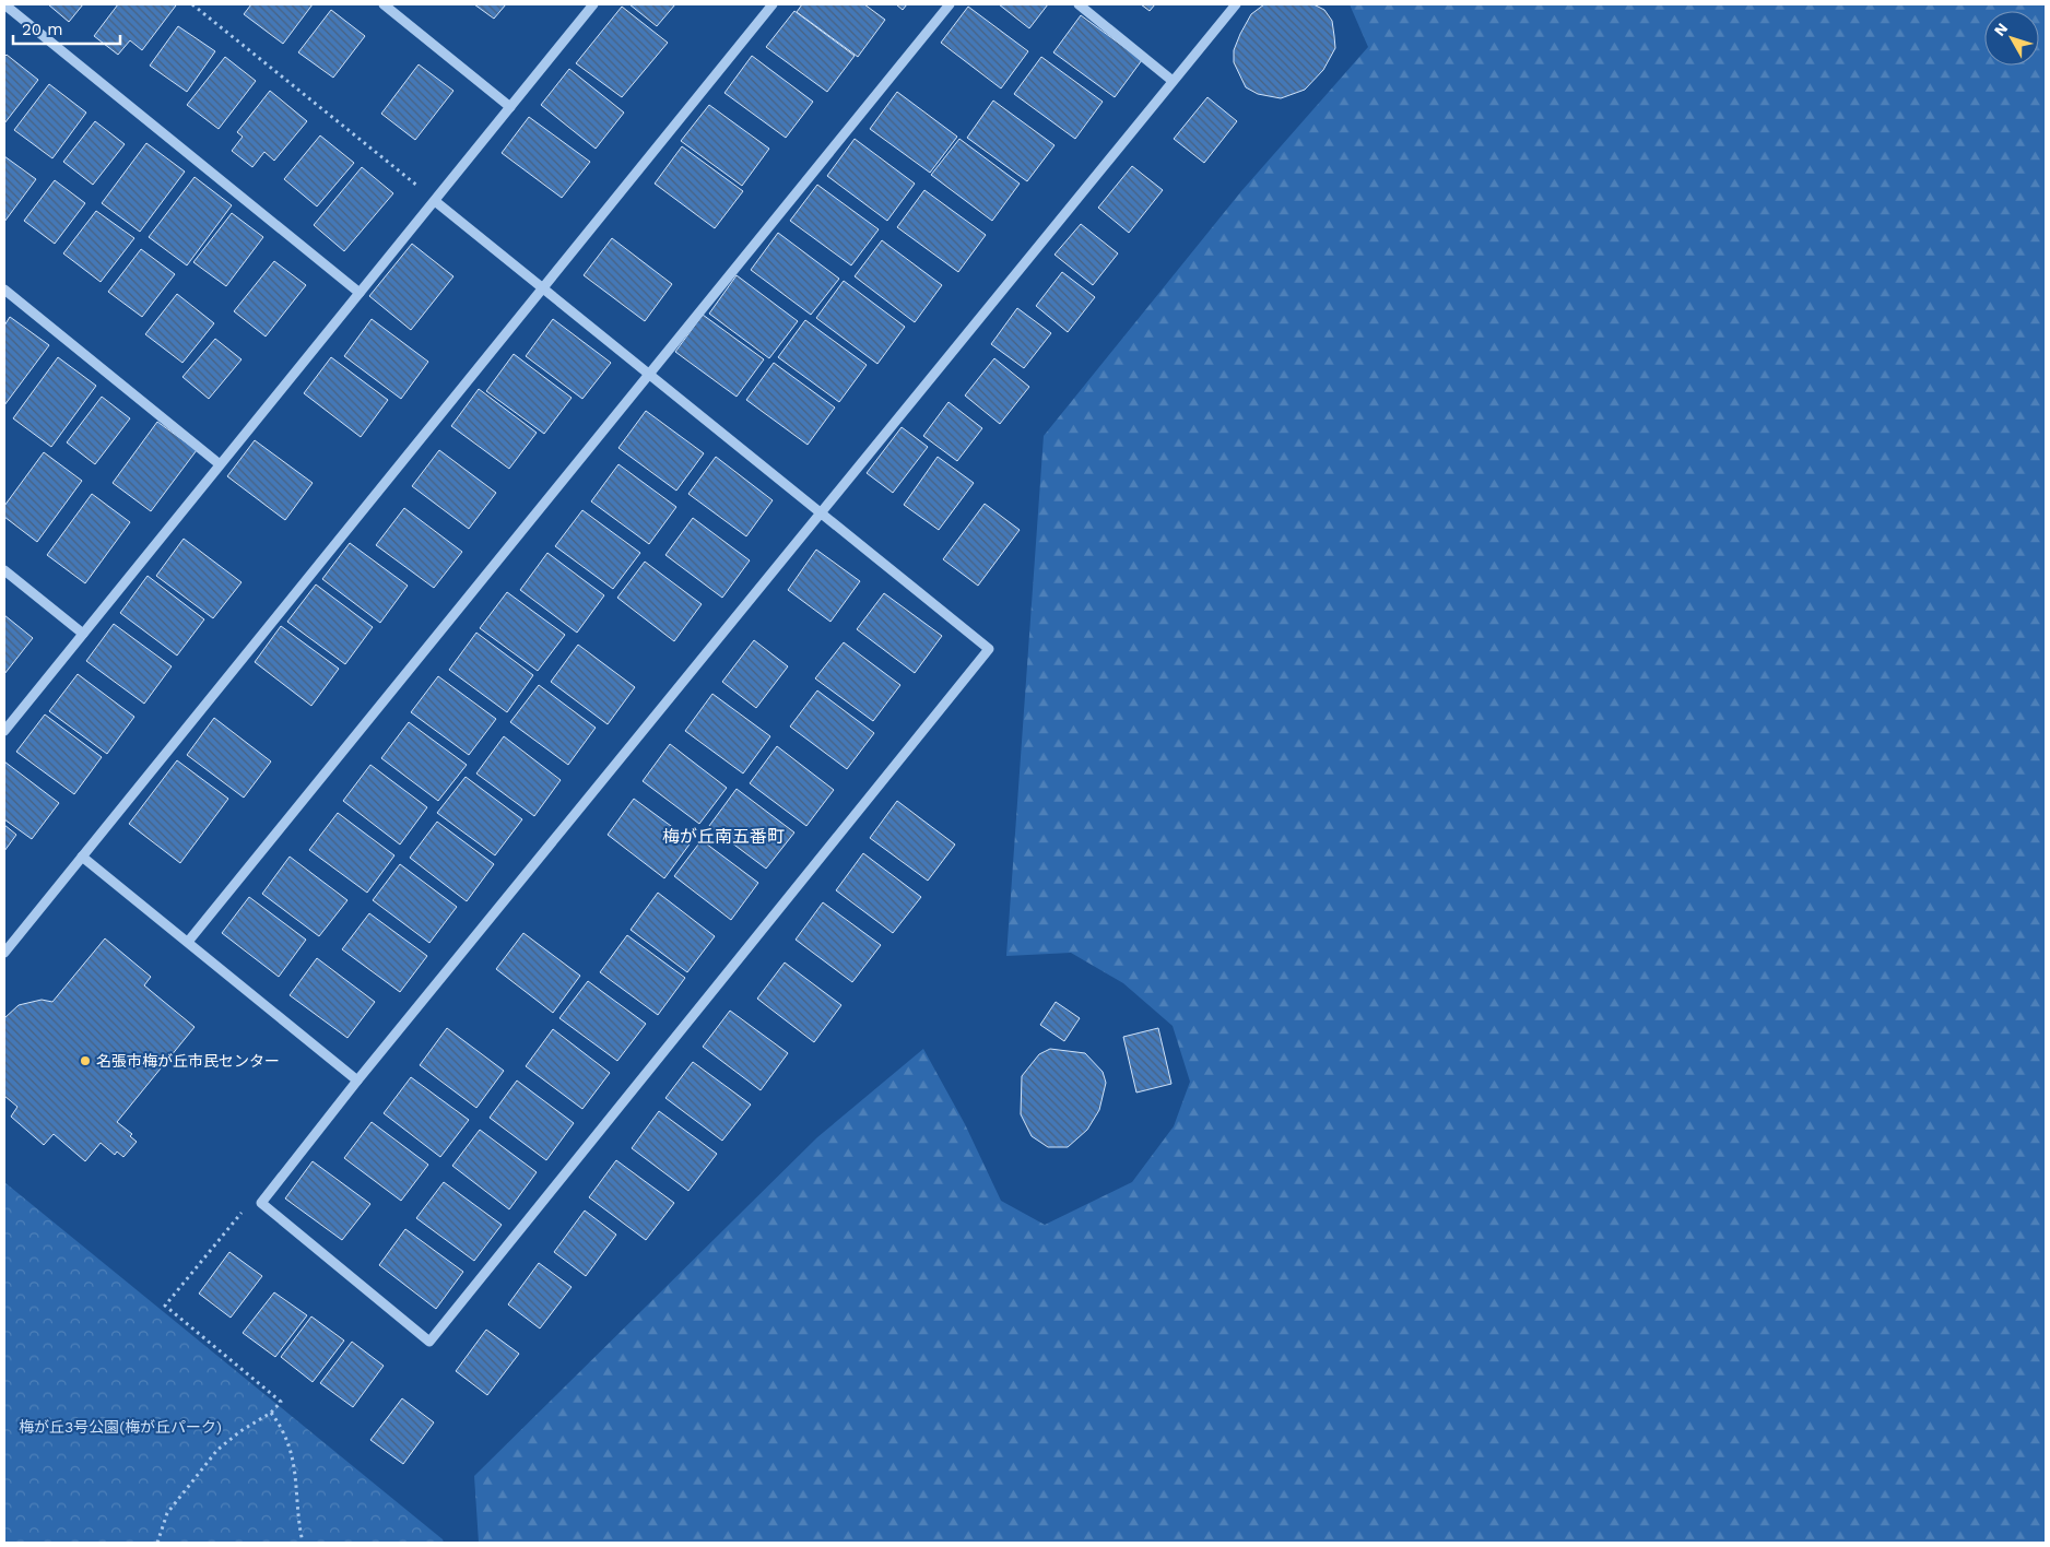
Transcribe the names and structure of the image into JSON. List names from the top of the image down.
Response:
{
  "districts": ["梅が丘南五番町"],
  "parks": ["梅が丘3号公園(梅が丘パーク)"],
  "places": ["名張市梅が丘市民センター"],
  "scale_bar": "20 m",
  "north": "top left"
}
